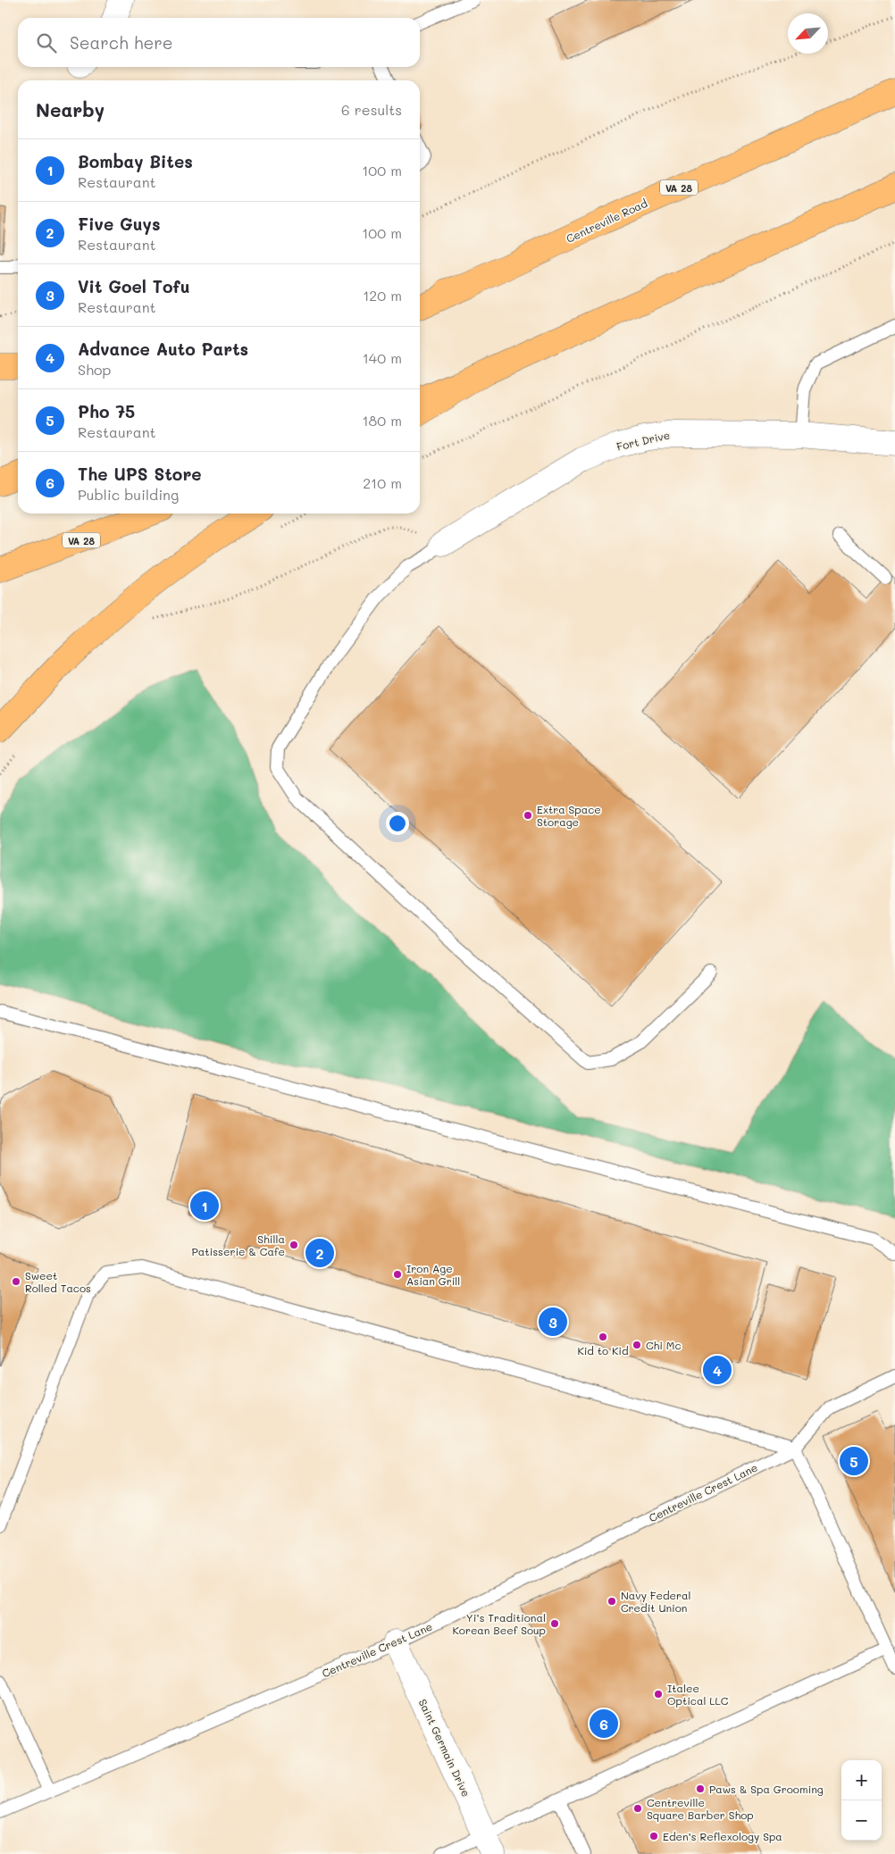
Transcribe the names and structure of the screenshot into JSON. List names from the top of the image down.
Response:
{
  "streets": {
    "highway": ["VA 28", "Centreville Road"],
    "street": ["Fort Drive", "Saint Germain Drive"],
    "lane": ["Centreville Crest Lane"]
  },
  "crossings": [
    ["VA 28", "Centreville Road"],
    ["Centreville Crest Lane", "Saint Germain Drive"]
  ],
  "places": [
    "Extra Space Storage",
    "Shilla Patisserie & Cafe",
    "Iron Age Asian Grill",
    "Sweet Rolled Tacos",
    "Kid to Kid",
    "Chi Mc",
    "Navy Federal Credit Union",
    "Yi’s Traditional Korean Beef Soup",
    "Italee Optical LLC",
    "Paws & Spa Grooming",
    "Centreville Square Barber Shop",
    "Eden’s Reflexology Spa"
  ],
  "north": "bottom left",
  "page": {
    "search": "Search here",
    "heading": ["Nearby", "6 results"],
    "list": [
      {
        "mark": "1",
        "name": "Bombay Bites",
        "note": "Restaurant",
        "value": "100 m"
      },
      {
        "mark": "2",
        "name": "Five Guys",
        "note": "Restaurant",
        "value": "100 m"
      },
      {
        "mark": "3",
        "name": "Vit Goel Tofu",
        "note": "Restaurant",
        "value": "120 m"
      },
      {
        "mark": "4",
        "name": "Advance Auto Parts",
        "note": "Shop",
        "value": "140 m"
      },
      {
        "mark": "5",
        "name": "Pho 75",
        "note": "Restaurant",
        "value": "180 m"
      },
      {
        "mark": "6",
        "name": "The UPS Store",
        "note": "Public building",
        "value": "210 m"
      }
    ],
    "pins": [
      "1",
      "2",
      "3",
      "4",
      "5",
      "6"
    ],
    "map_buttons": ["+", "−"]
  }
}
